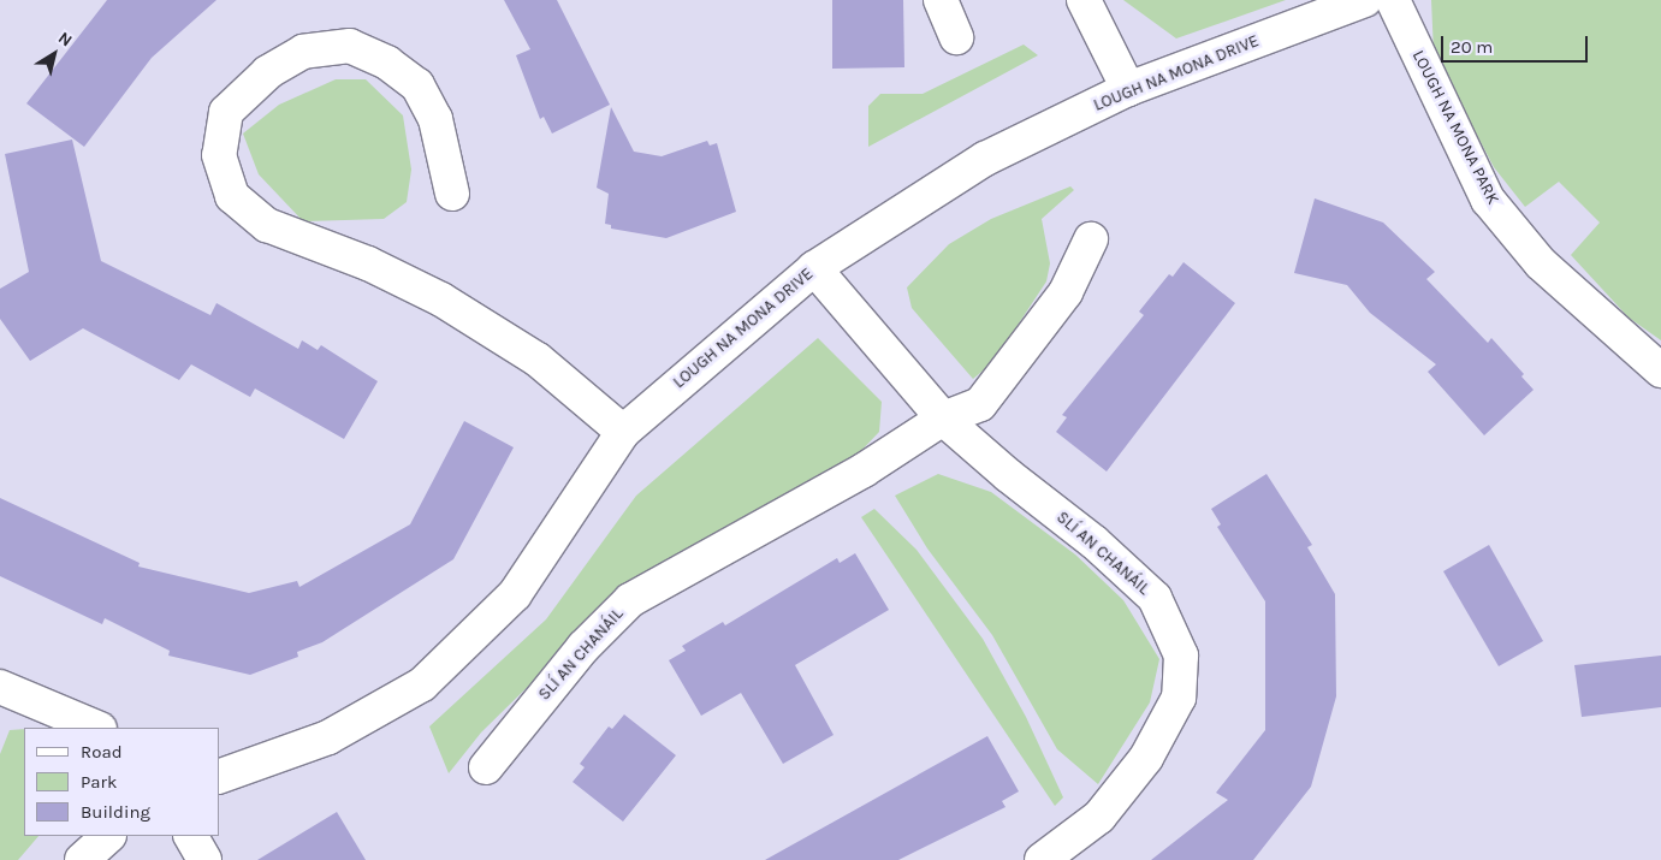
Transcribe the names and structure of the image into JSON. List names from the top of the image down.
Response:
{
  "streets": {
    "street": ["LOUGH NA MONA DRIVE", "LOUGH NA MONA PARK", "SLÍ AN CHANÁIL"]
  },
  "crossings": [
    ["LOUGH NA MONA DRIVE", "SLÍ AN CHANÁIL"]
  ],
  "legend": ["Road", "Park", "Building"],
  "scale_bar": "20 m",
  "north": "top right"
}
